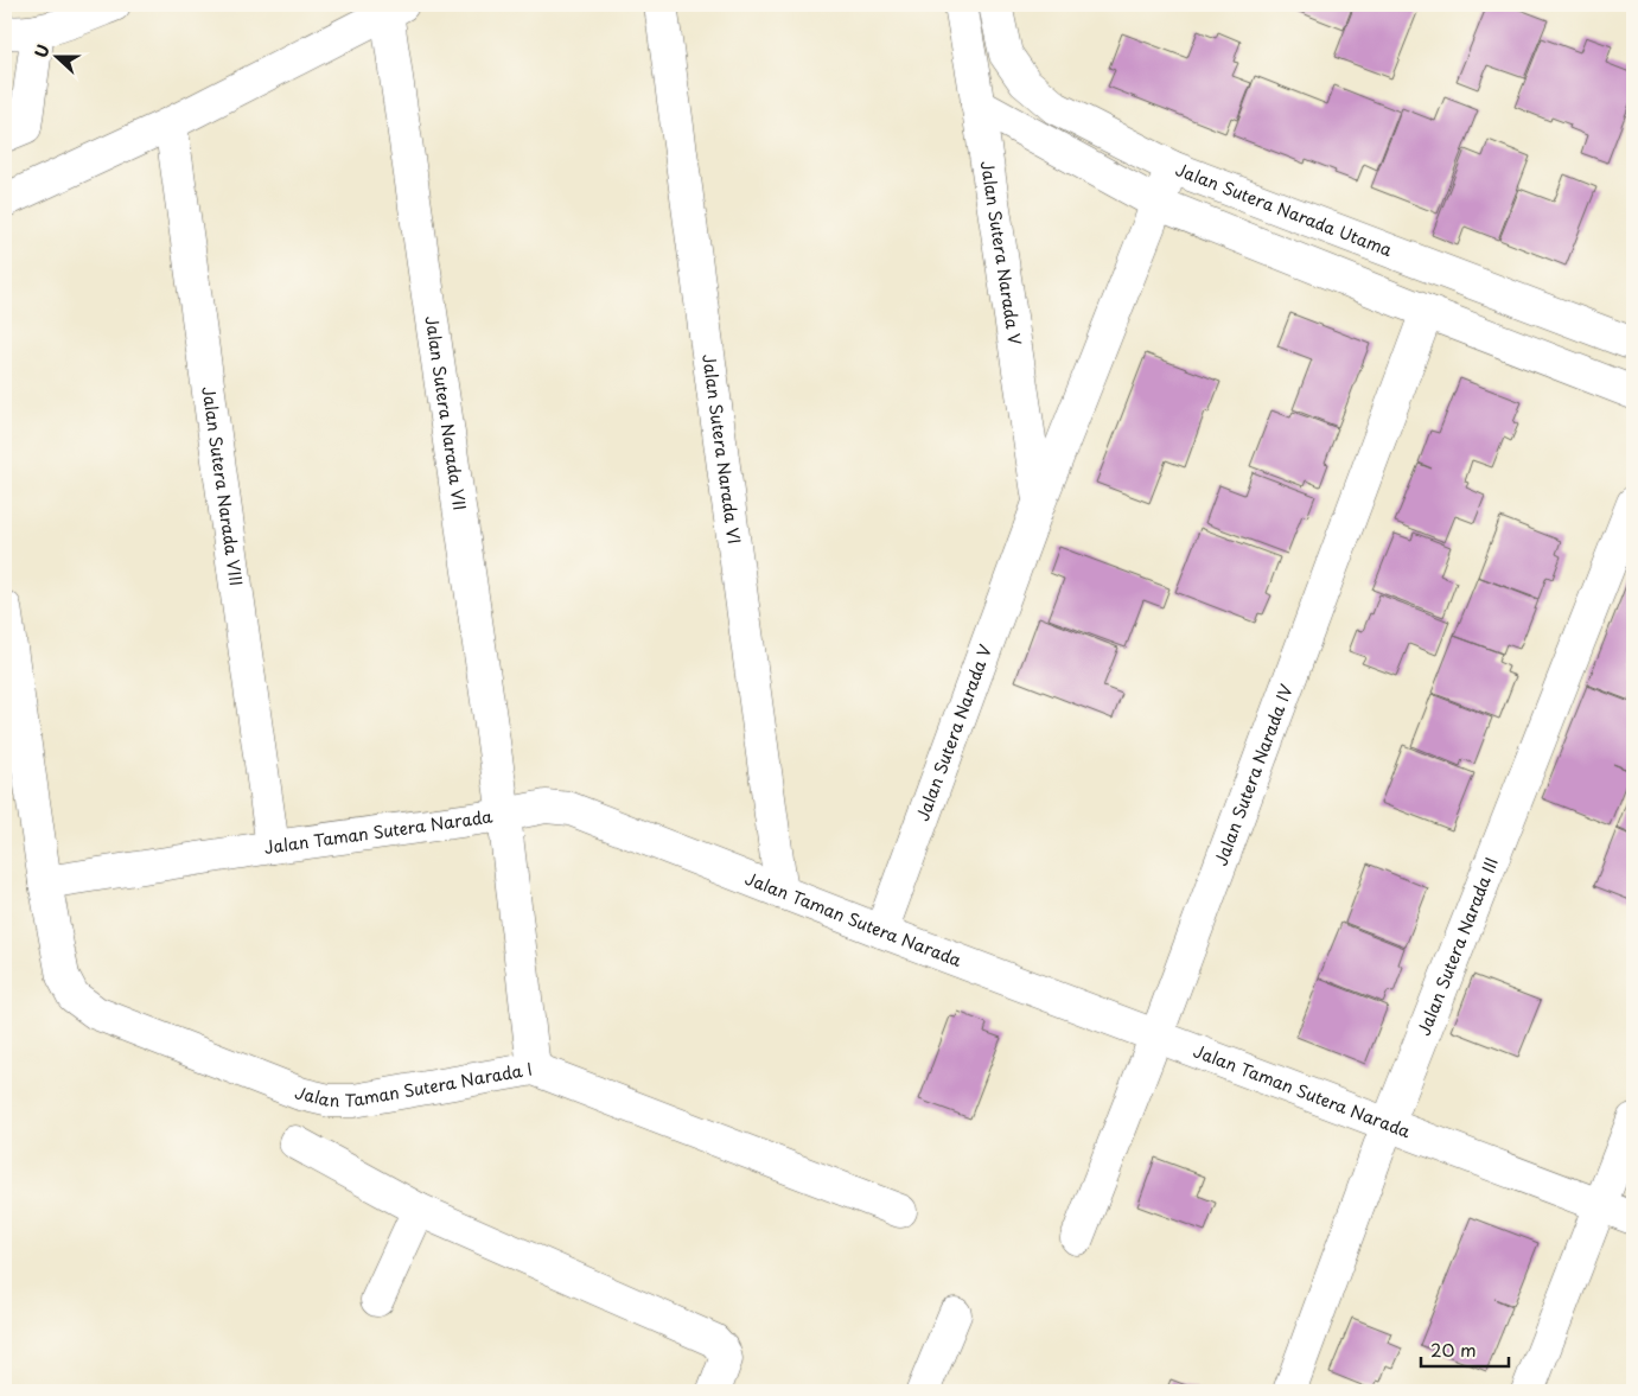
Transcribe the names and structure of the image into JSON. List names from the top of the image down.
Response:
{
  "streets": {
    "street": [
      "Jalan Sutera Narada Utama",
      "Jalan Sutera Narada V",
      "Jalan Sutera Narada VII",
      "Jalan Sutera Narada VI",
      "Jalan Sutera Narada VIII",
      "Jalan Sutera Narada IV",
      "Jalan Taman Sutera Narada",
      "Jalan Sutera Narada III",
      "Jalan Taman Sutera Narada I"
    ]
  },
  "crossings": [
    ["Jalan Sutera Narada Utama", "Jalan Sutera Narada V"],
    ["Jalan Sutera Narada V", "Jalan Taman Sutera Narada"],
    ["Jalan Sutera Narada VII", "Jalan Taman Sutera Narada"],
    ["Jalan Sutera Narada VII", "Jalan Taman Sutera Narada I"],
    ["Jalan Sutera Narada VI", "Jalan Taman Sutera Narada"],
    ["Jalan Sutera Narada VIII", "Jalan Taman Sutera Narada"],
    ["Jalan Sutera Narada IV", "Jalan Taman Sutera Narada"],
    ["Jalan Taman Sutera Narada", "Jalan Sutera Narada III"],
    ["Jalan Taman Sutera Narada", "Jalan Taman Sutera Narada I"]
  ],
  "scale_bar": "20 m",
  "north": "left"
}
